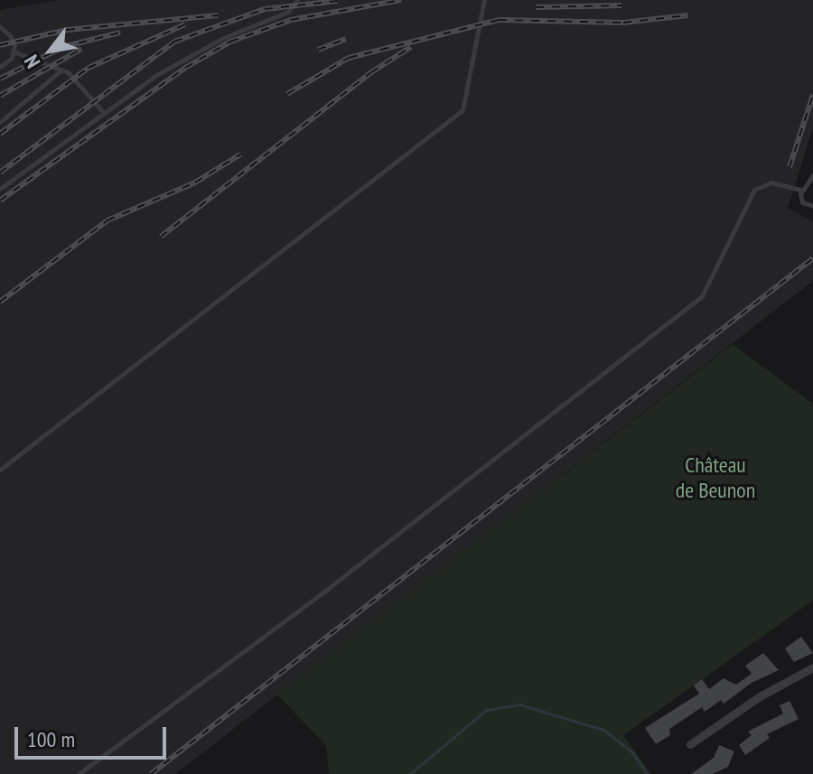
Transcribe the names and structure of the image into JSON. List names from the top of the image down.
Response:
{
  "parks": ["Château de Beunon"],
  "scale_bar": "100 m",
  "north": "bottom left"
}
